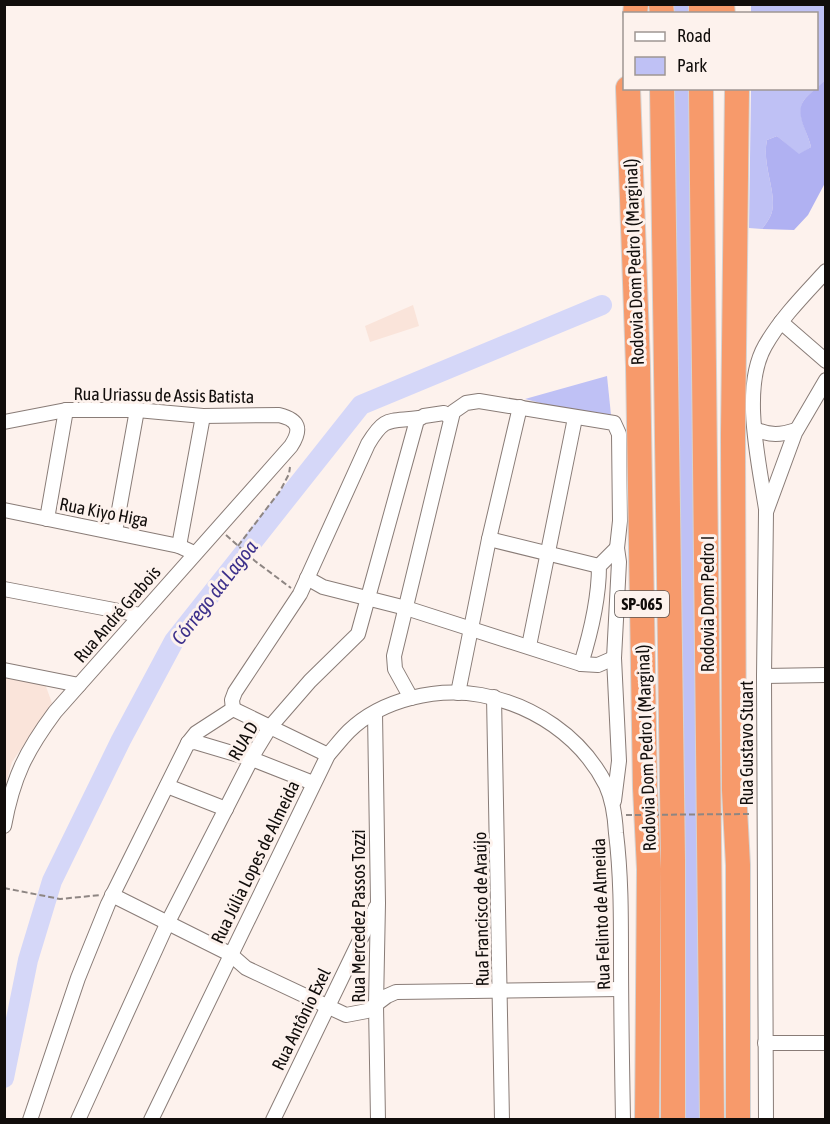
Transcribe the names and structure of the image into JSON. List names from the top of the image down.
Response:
{
  "streets": {
    "highway": ["Rodovia Dom Pedro I (Marginal)", "SP-065", "Rodovia Dom Pedro I"],
    "street": [
      "Rua Uriassu de Assis Batista",
      "Rua Kiyo Higa",
      "Rua André Grabois",
      "RUA D",
      "Rua Gustavo Stuart",
      "Rua Júlia Lopes de Almeida",
      "Rua Francisco de Araújo",
      "Rua Felinto de Almeida",
      "Rua Mercedez Passos Tozzi",
      "Rua Antônio Exel"
    ]
  },
  "crossings": [
    ["Rua Uriassu de Assis Batista", "Rua André Grabois"],
    ["Rua Kiyo Higa", "Rua André Grabois"],
    ["Rua Júlia Lopes de Almeida", "Rua Felinto de Almeida"],
    ["Rua Júlia Lopes de Almeida", "Rua Mercedez Passos Tozzi"],
    ["Rua Francisco de Araújo", "Rua Felinto de Almeida"],
    ["Rua Mercedez Passos Tozzi", "Rua Antônio Exel"]
  ],
  "water": ["Córrego da Lagoa"],
  "legend": ["Road", "Park"]
}
